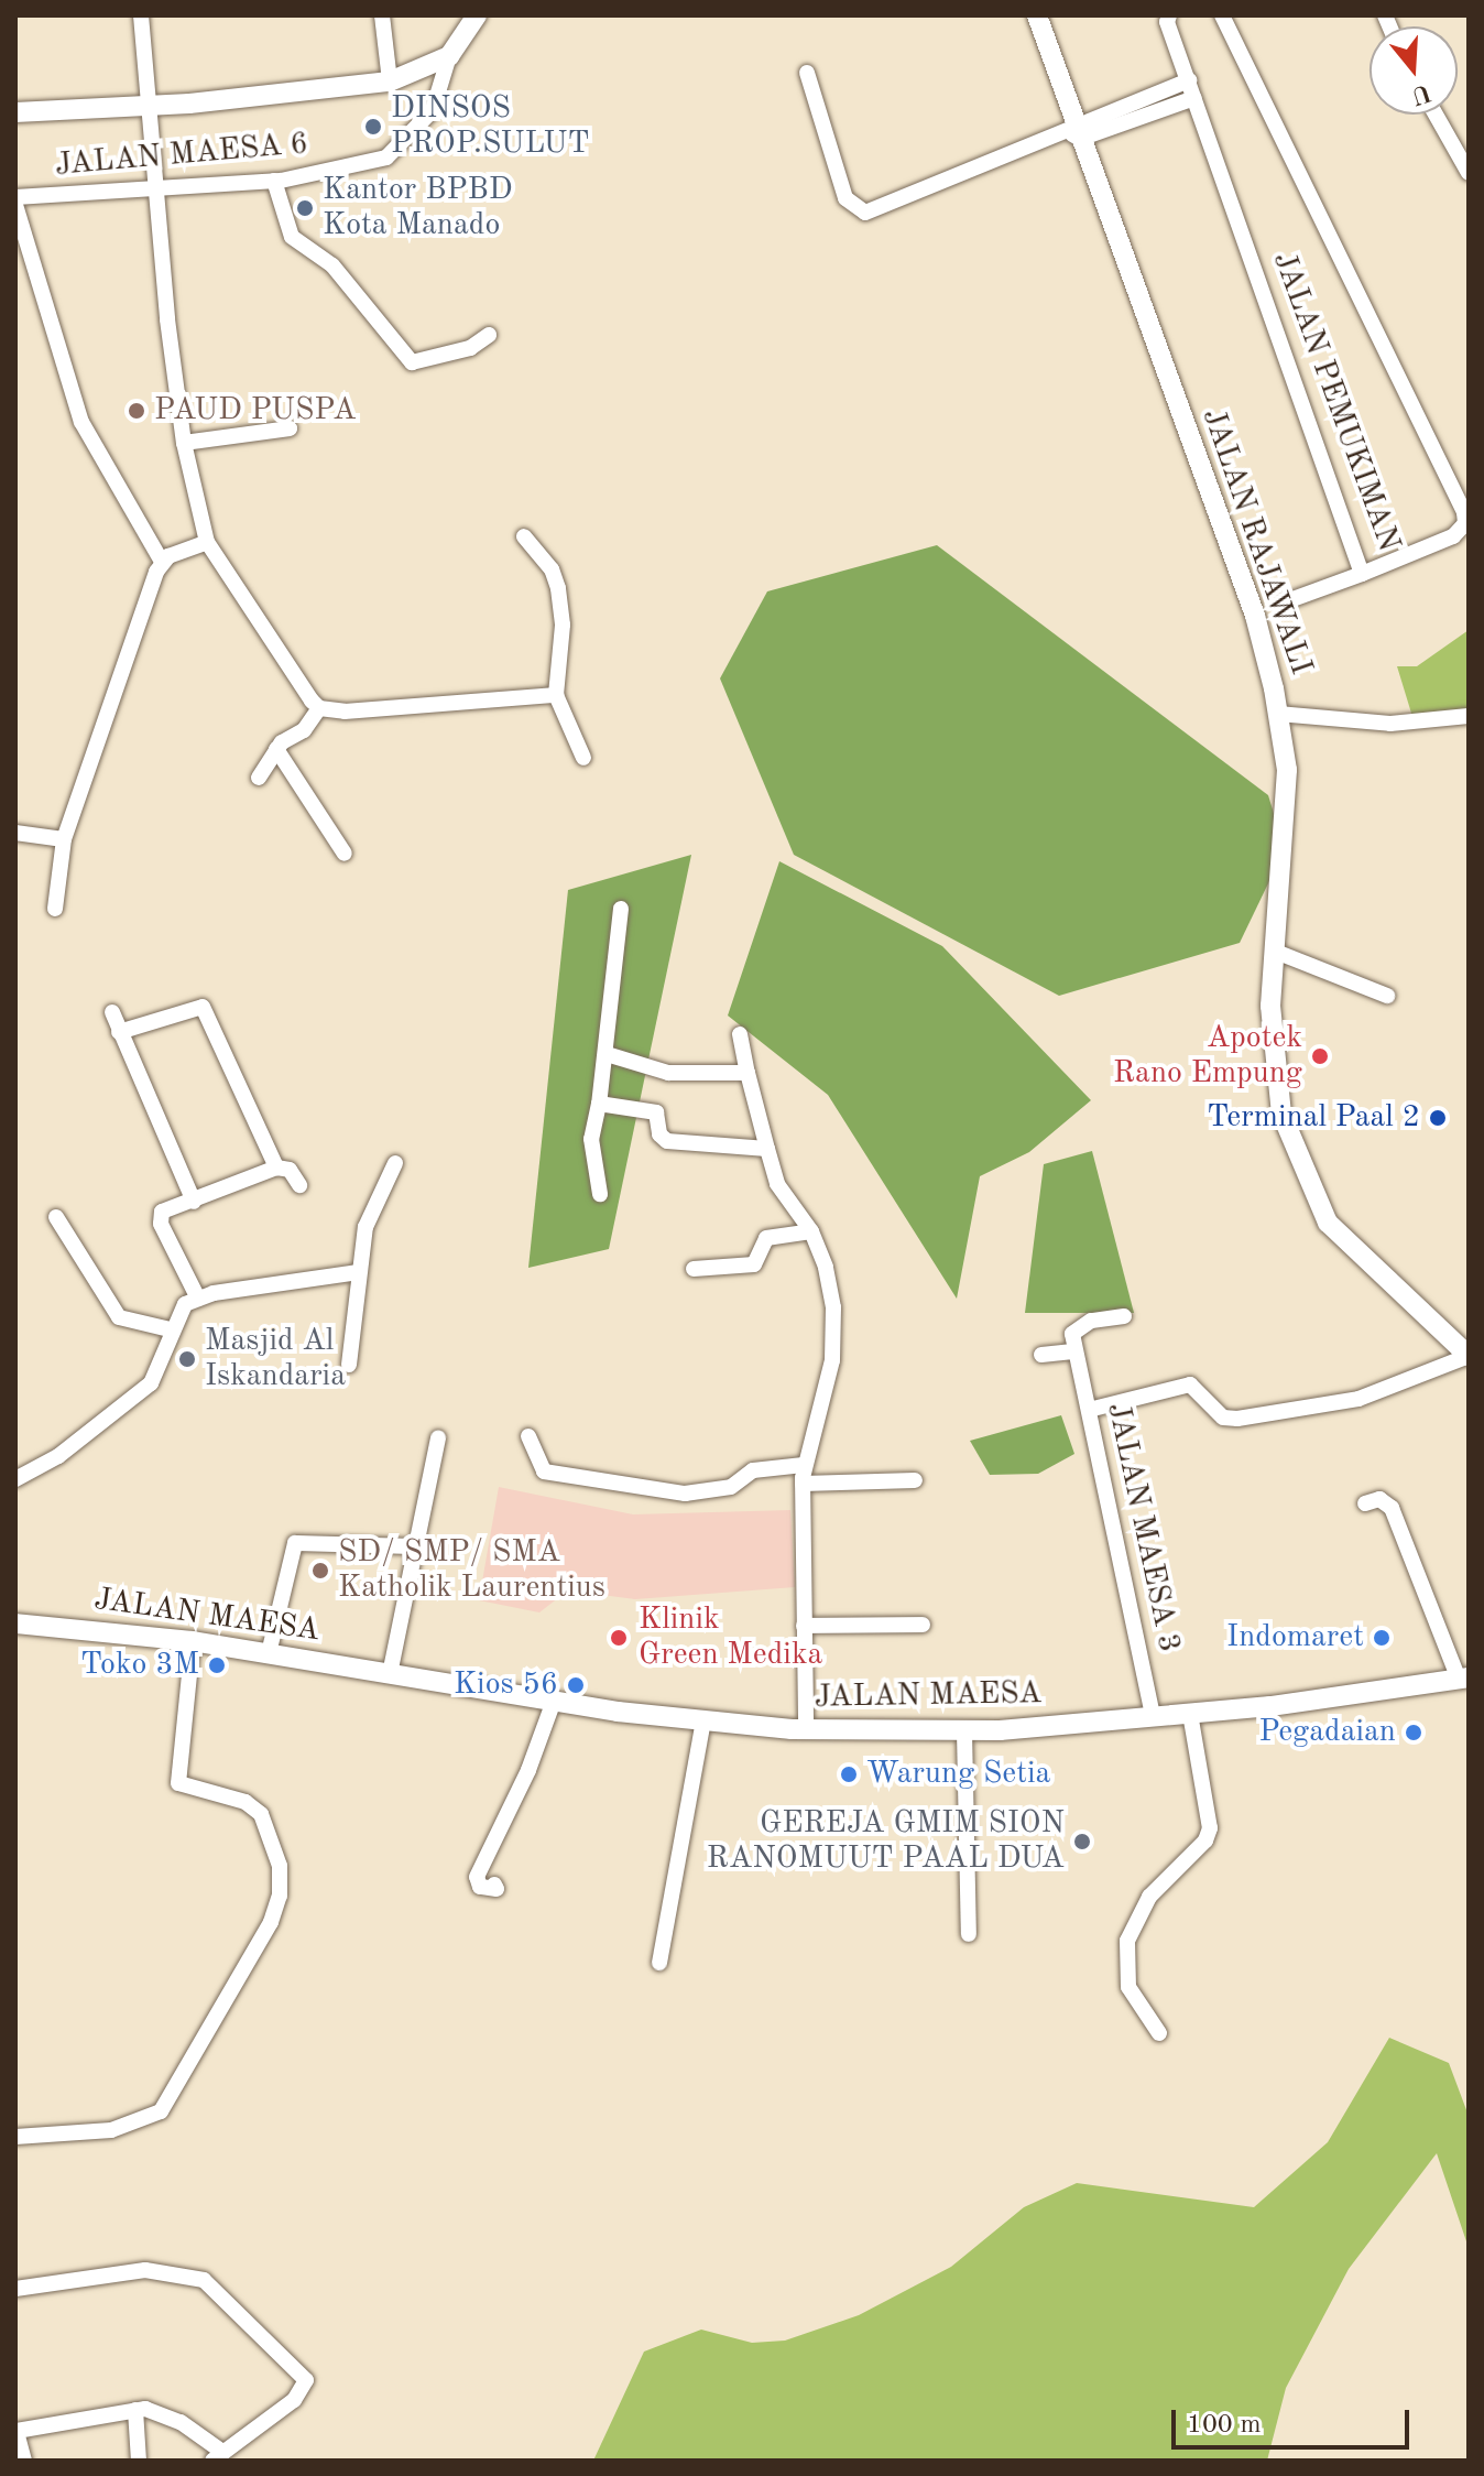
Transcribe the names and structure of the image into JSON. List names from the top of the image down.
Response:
{
  "streets": {
    "street": [
      "JALAN MAESA 6",
      "JALAN PEMUKIMAN",
      "JALAN RAJAWALI",
      "JALAN MAESA 3",
      "JALAN MAESA"
    ]
  },
  "crossings": [
    ["JALAN MAESA 3", "JALAN MAESA"]
  ],
  "places": [
    "DINSOS PROP.SULUT",
    "Kantor BPBD Kota Manado",
    "PAUD PUSPA",
    "Apotek Rano Empung",
    "Terminal Paal 2",
    "Masjid Al Iskandaria",
    "SD/ SMP/ SMA Katholik Laurentius",
    "Klinik Green Medika",
    "Indomaret",
    "Toko 3M",
    "Kios 56",
    "Pegadaian",
    "Warung Setia",
    "GEREJA GMIM SION RANOMUUT PAAL DUA"
  ],
  "scale_bar": "100 m",
  "north": "bottom"
}
